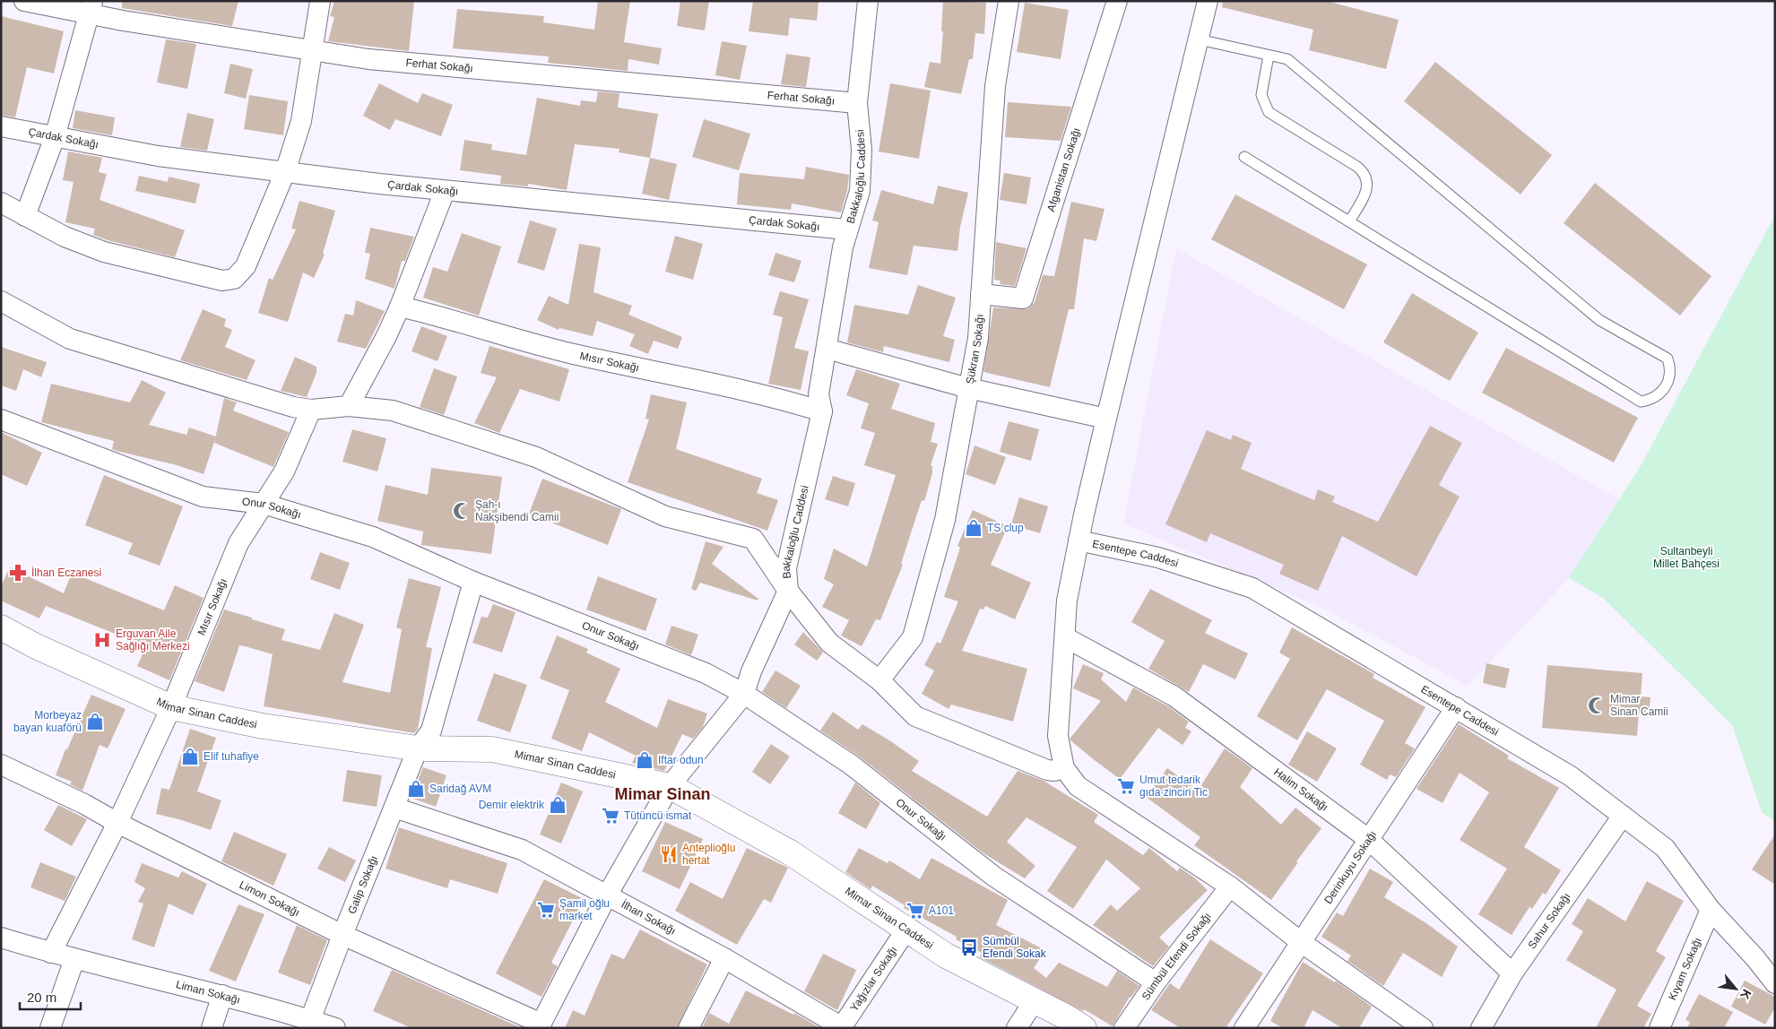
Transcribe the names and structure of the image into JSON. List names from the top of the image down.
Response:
{
  "streets": {
    "street": [
      "Ferhat Sokağı",
      "Çardak Sokağı",
      "Afganistan Sokağı",
      "Bakkaloğlu Caddesi",
      "Şükran Sokağı",
      "Mısır Sokağı",
      "Onur Sokağı",
      "Esentepe Caddesi",
      "Mimar Sinan Caddesi",
      "Halim Sokağı",
      "Derinkuyu Sokağı",
      "Galip Sokağı",
      "Limon Sokağı",
      "İlhan Sokağı",
      "Sahur Sokağı",
      "Sümbül Efendi Sokağı",
      "Kıyam Sokağı",
      "Yağızlar Sokağı",
      "Liman Sokağı"
    ]
  },
  "crossings": [
    ["Ferhat Sokağı", "Bakkaloğlu Caddesi"],
    ["Çardak Sokağı", "Bakkaloğlu Caddesi"],
    ["Afganistan Sokağı", "Şükran Sokağı"],
    ["Bakkaloğlu Caddesi", "Mısır Sokağı"],
    ["Bakkaloğlu Caddesi", "Onur Sokağı"],
    ["Bakkaloğlu Caddesi", "Mimar Sinan Caddesi"],
    ["Bakkaloğlu Caddesi", "Limon Sokağı"],
    ["Bakkaloğlu Caddesi", "İlhan Sokağı"],
    ["Mısır Sokağı", "Onur Sokağı"],
    ["Mısır Sokağı", "Mimar Sinan Caddesi"],
    ["Mısır Sokağı", "Limon Sokağı"],
    ["Mısır Sokağı", "Liman Sokağı"],
    ["Onur Sokağı", "Galip Sokağı"],
    ["Onur Sokağı", "Sümbül Efendi Sokağı"],
    ["Esentepe Caddesi", "Derinkuyu Sokağı"],
    ["Esentepe Caddesi", "Sahur Sokağı"],
    ["Esentepe Caddesi", "Kıyam Sokağı"],
    ["Mimar Sinan Caddesi", "Galip Sokağı"],
    ["Mimar Sinan Caddesi", "Yağızlar Sokağı"],
    ["Halim Sokağı", "Derinkuyu Sokağı"],
    ["Halim Sokağı", "Sahur Sokağı"],
    ["Galip Sokağı", "Limon Sokağı"],
    ["Galip Sokağı", "İlhan Sokağı"],
    ["Galip Sokağı", "Liman Sokağı"],
    ["İlhan Sokağı", "Yağızlar Sokağı"]
  ],
  "districts": ["Mimar Sinan"],
  "parks": ["Sultanbeyli Millet Bahçesi"],
  "places": {
    "mosque": ["Şah-ı Nakşibendi Camii", "Mimar Sinan Camii"],
    "shop": [
      "TS clup",
      "Morbeyaz bayan kuaförü",
      "Elif tuhafiye",
      "Iftar odun",
      "Saridağ AVM",
      "Demir elektrik"
    ],
    "pharmacy": ["İlhan Eczanesi"],
    "hospital": ["Erguvan Aile Sağlığı Merkezi"],
    "supermarket": [
      "Umut tedarik gıda zinciri Tic",
      "Tütüncü ismat",
      "Şamil oğlu market",
      "A101"
    ],
    "restaurant": ["Anteplioğlu hertat"],
    "bus stop": ["Sümbül Efendi Sokak"]
  },
  "scale_bar": "20 m",
  "north": "bottom right"
}
